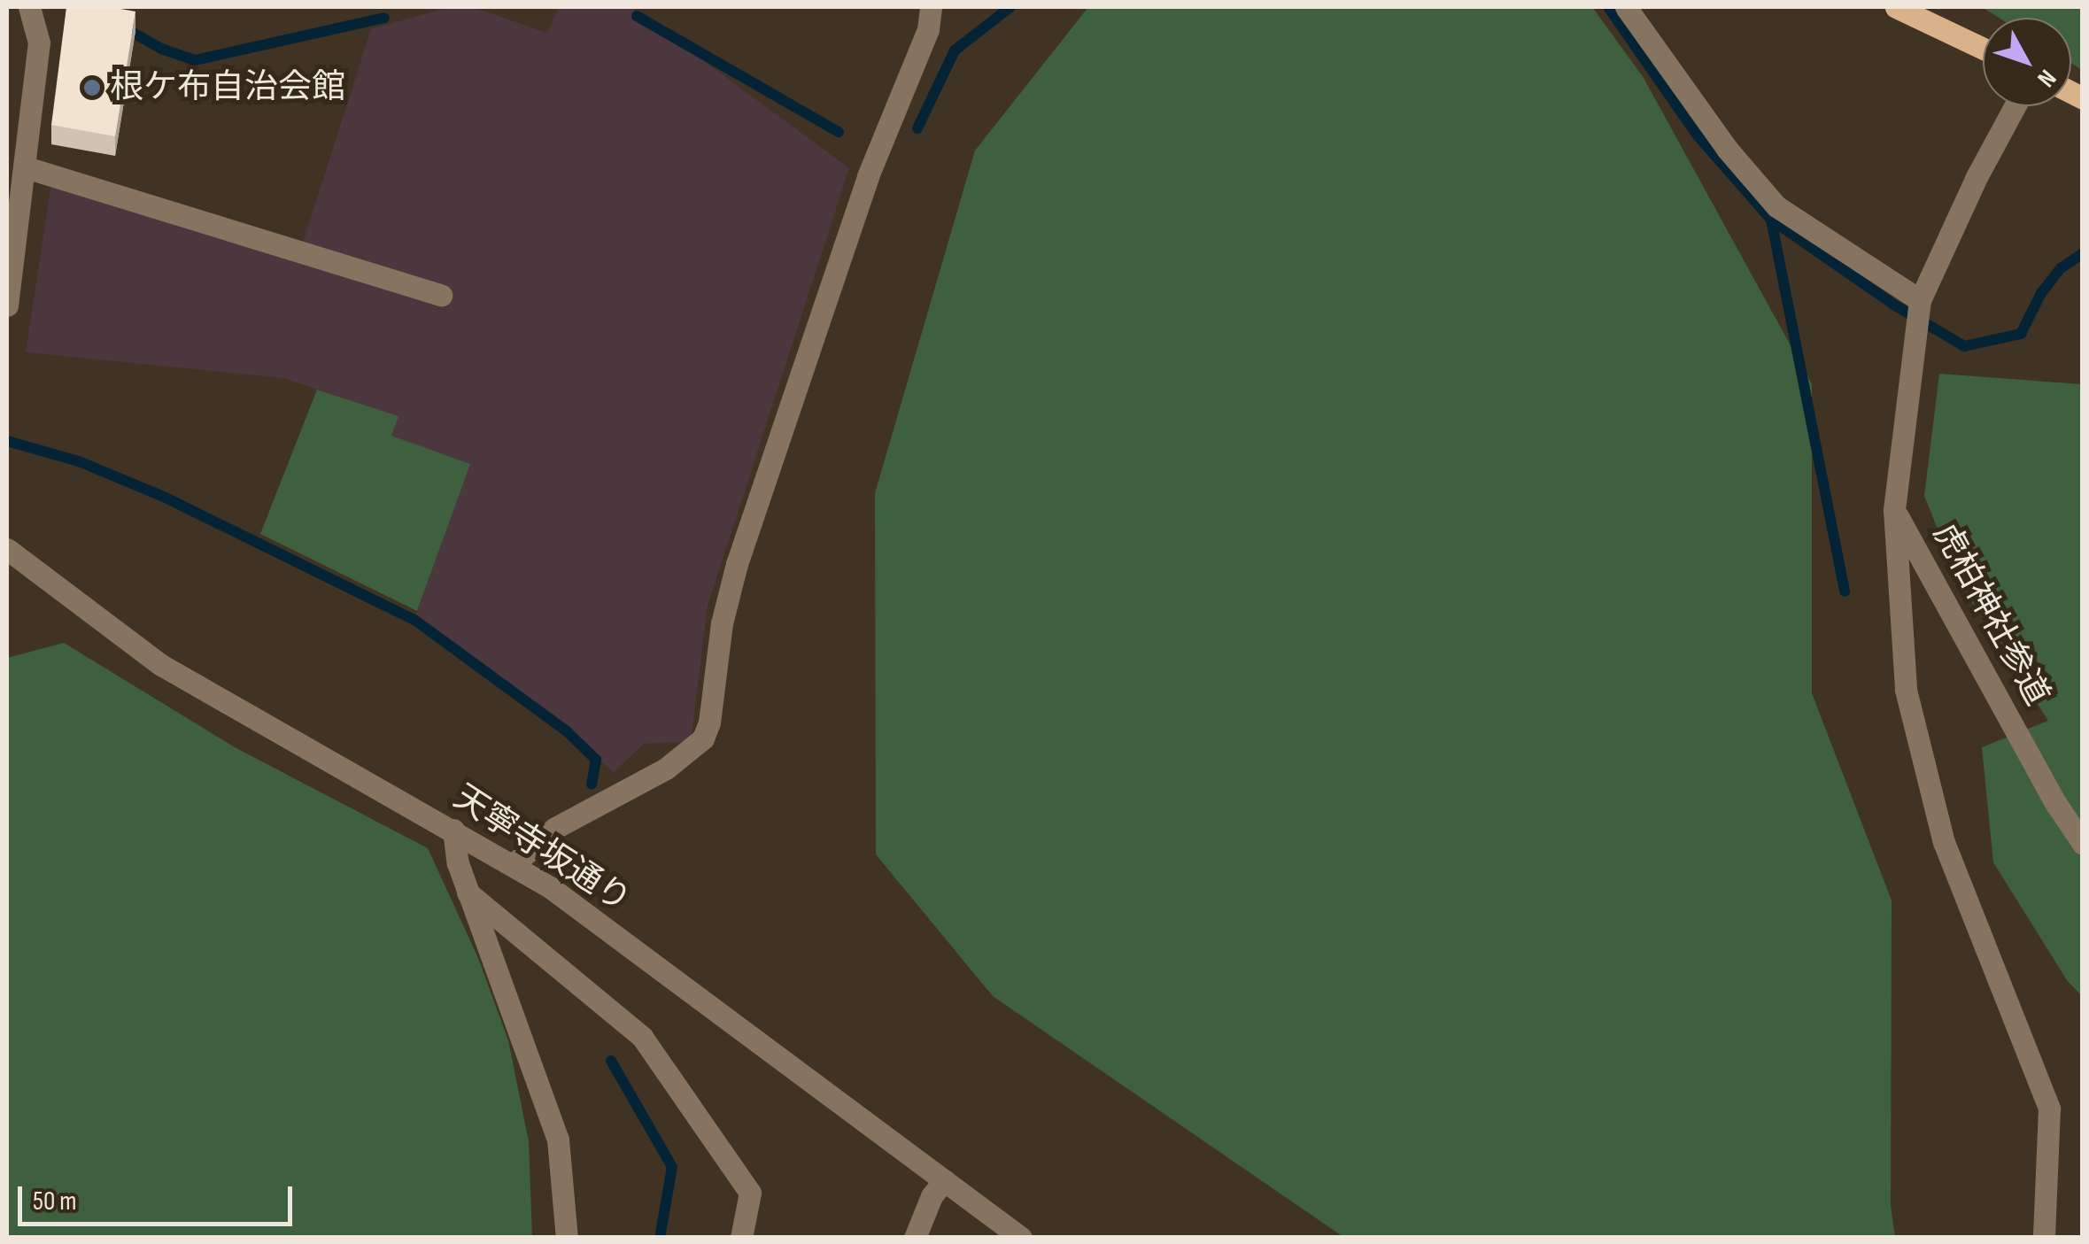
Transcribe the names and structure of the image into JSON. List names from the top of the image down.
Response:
{
  "streets": {
    "street": ["虎柏神社参道", "天寧寺坂通り"]
  },
  "places": ["根ケ布自治会館"],
  "scale_bar": "50 m",
  "north": "bottom right"
}
